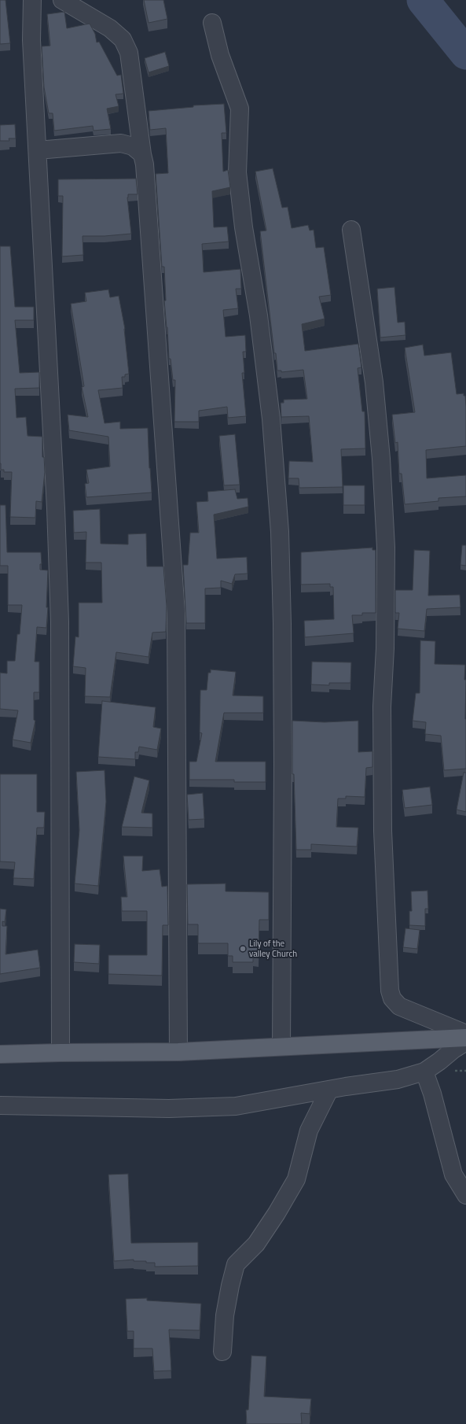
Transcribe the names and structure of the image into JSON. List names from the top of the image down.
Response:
{
  "places": ["Lily of the valley Church"]
}
